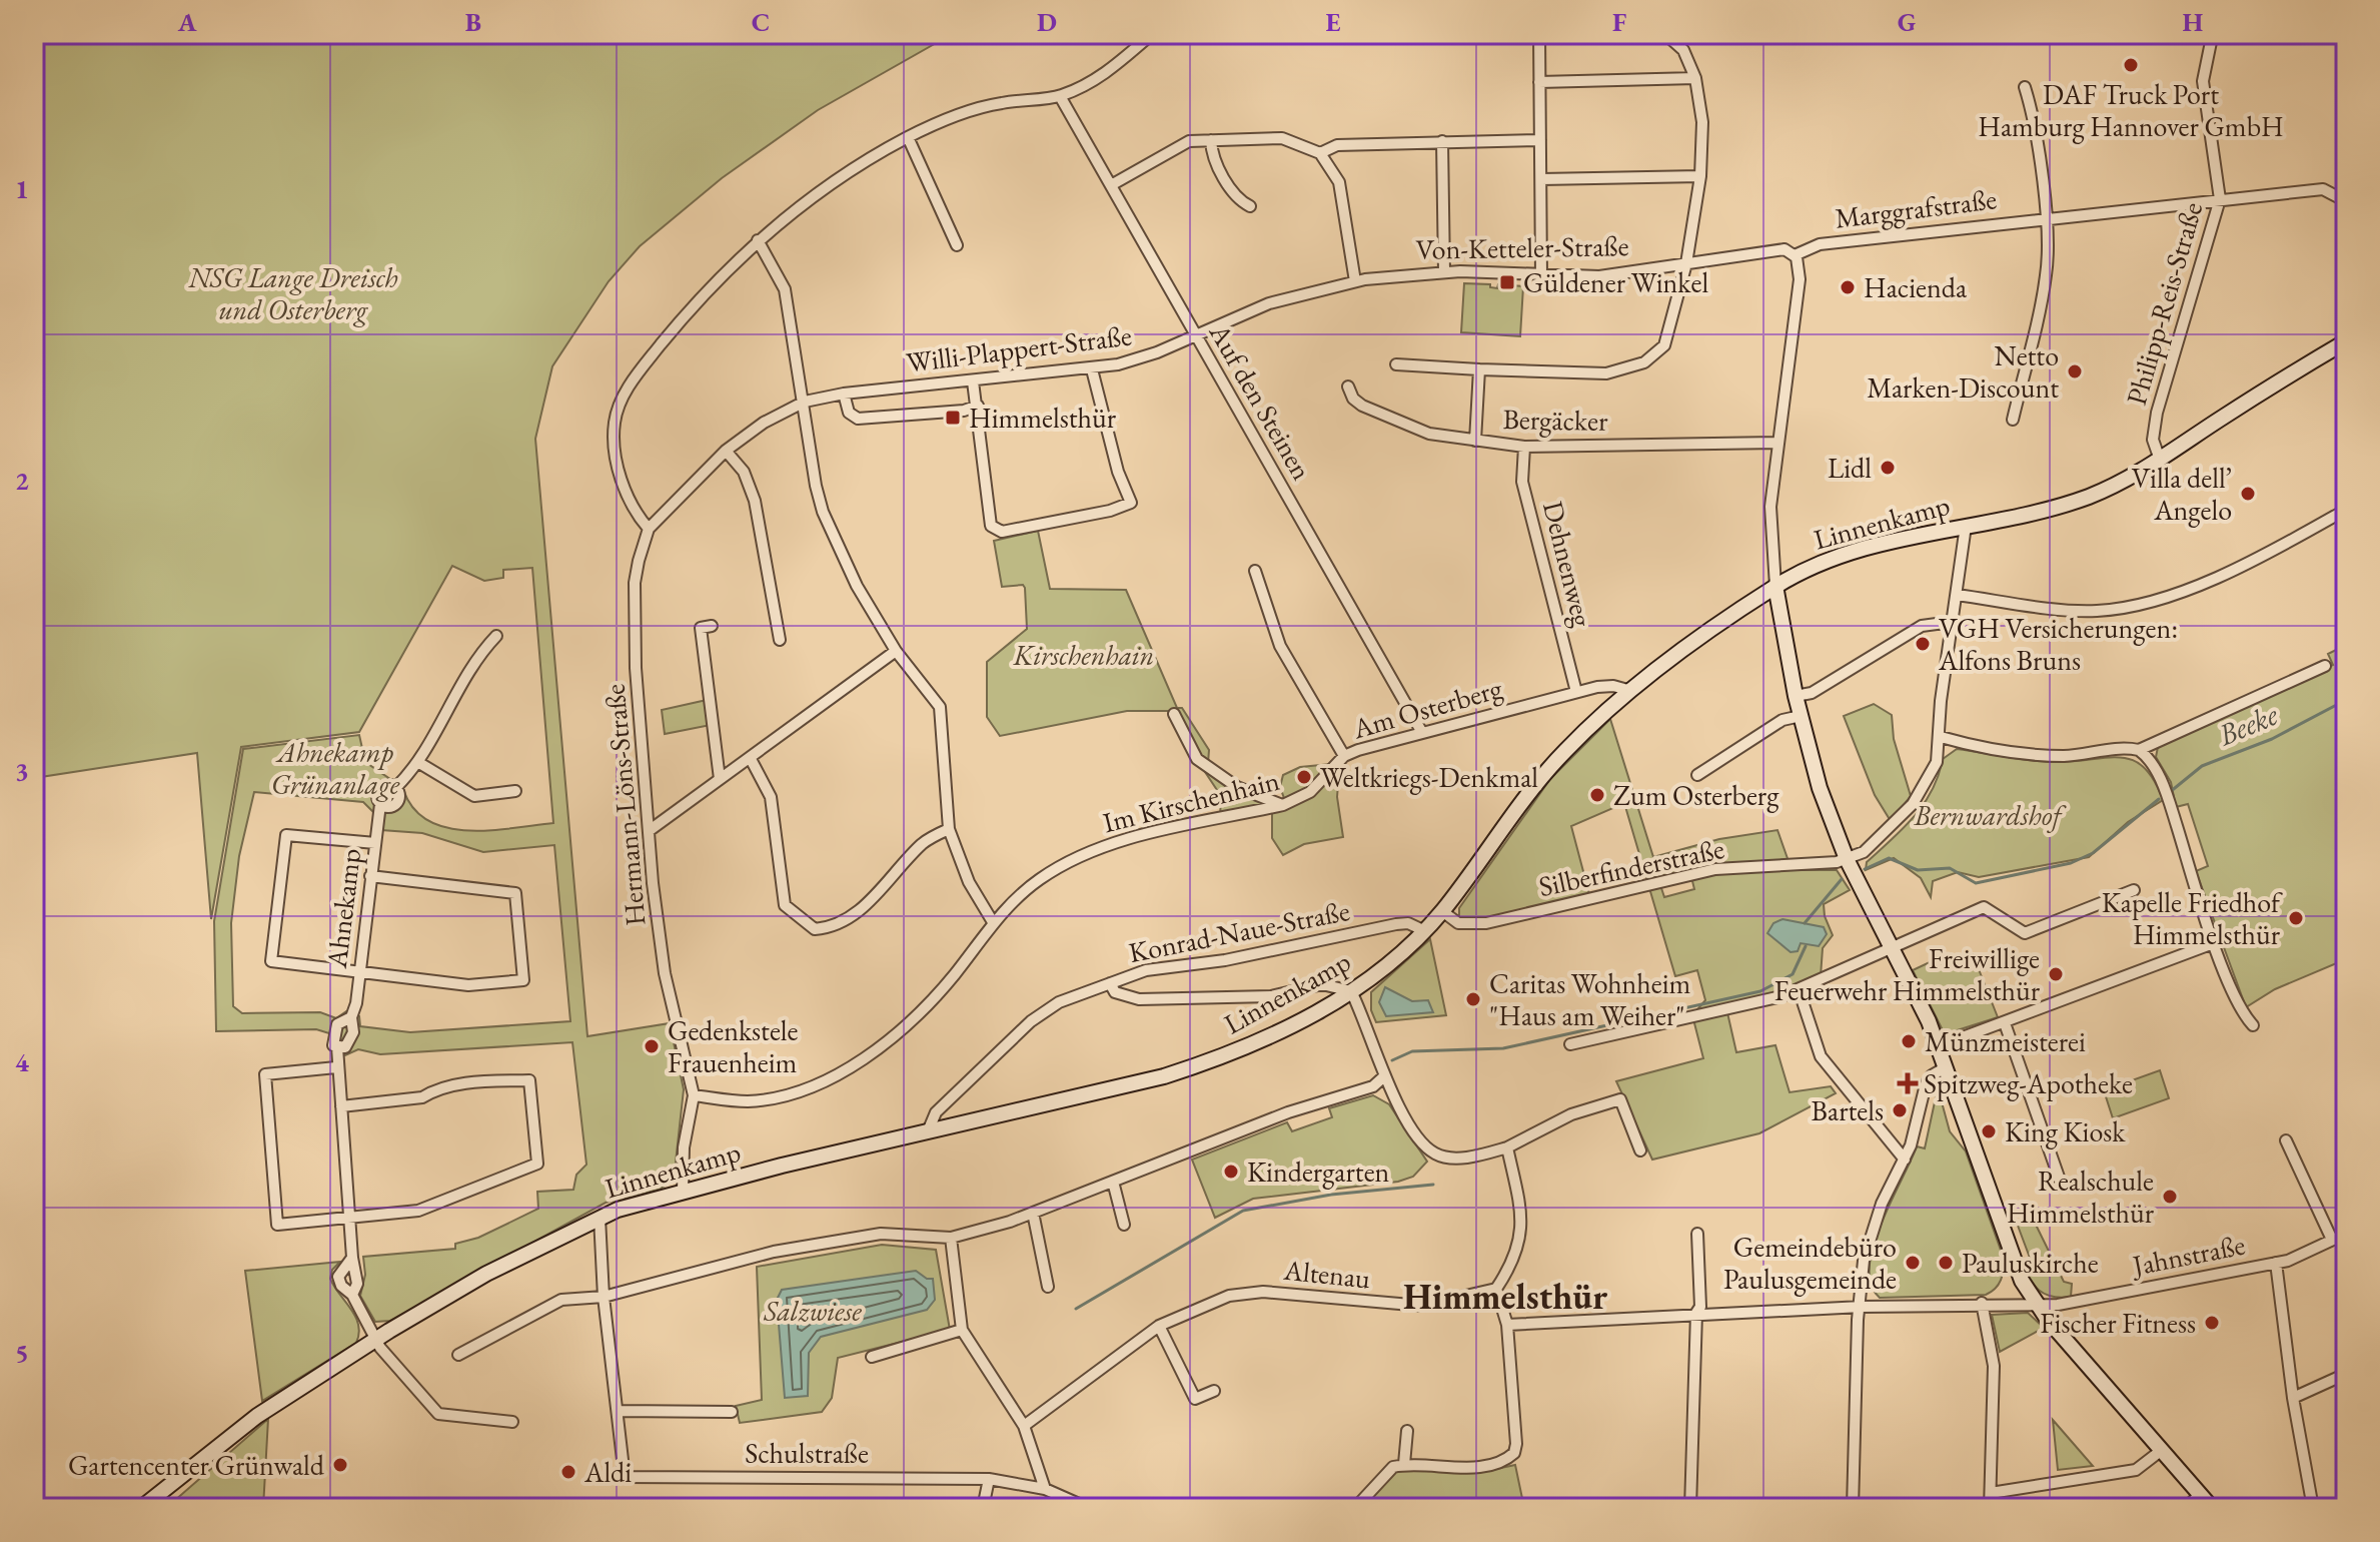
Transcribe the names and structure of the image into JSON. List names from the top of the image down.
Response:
{
  "streets": {
    "main road": ["Linnenkamp"],
    "street": [
      "Marggrafstraße",
      "Von-Ketteler-Straße",
      "Philipp-Reis-Straße",
      "Willi-Plappert-Straße",
      "Auf den Steinen",
      "Bergäcker",
      "Dehnenweg",
      "Am Osterberg",
      "Im Kirschenhain",
      "Hermann-Löns-Straße",
      "Silberfinderstraße",
      "Ahnekamp",
      "Konrad-Naue-Straße",
      "Jahnstraße",
      "Altenau",
      "Schulstraße"
    ]
  },
  "crossings": [
    ["Marggrafstraße", "Von-Ketteler-Straße"],
    ["Marggrafstraße", "Philipp-Reis-Straße"],
    ["Von-Ketteler-Straße", "Willi-Plappert-Straße"],
    ["Von-Ketteler-Straße", "Auf den Steinen"],
    ["Philipp-Reis-Straße", "Linnenkamp"],
    ["Willi-Plappert-Straße", "Auf den Steinen"],
    ["Willi-Plappert-Straße", "Hermann-Löns-Straße"],
    ["Auf den Steinen", "Am Osterberg"],
    ["Bergäcker", "Dehnenweg"],
    ["Linnenkamp", "Am Osterberg"],
    ["Linnenkamp", "Hermann-Löns-Straße"],
    ["Linnenkamp", "Silberfinderstraße"],
    ["Linnenkamp", "Konrad-Naue-Straße"],
    ["Dehnenweg", "Am Osterberg"],
    ["Am Osterberg", "Im Kirschenhain"],
    ["Im Kirschenhain", "Hermann-Löns-Straße"]
  ],
  "districts": ["Himmelsthür"],
  "water": ["Beeke"],
  "parks": [
    "NSG Lange Dreisch und Osterberg",
    "Kirschenhain",
    "Ahnekamp Grünanlage",
    "Bernwardshof",
    "Salzwiese"
  ],
  "places": {
    "other": [
      "DAF Truck Port Hamburg Hannover GmbH",
      "Hacienda",
      "Netto Marken-Discount",
      "Lidl",
      "Villa dell’ Angelo",
      "VGH Versicherungen: Alfons Bruns",
      "Weltkriegs-Denkmal",
      "Zum Osterberg",
      "Kapelle Friedhof Himmelsthür",
      "Freiwillige Feuerwehr Himmelsthür",
      "Caritas Wohnheim \"Haus am Weiher\"",
      "Münzmeisterei",
      "Gedenkstele Frauenheim",
      "Bartels",
      "King Kiosk",
      "Kindergarten",
      "Realschule Himmelsthür",
      "Gemeindebüro Paulusgemeinde",
      "Pauluskirche",
      "Fischer Fitness",
      "Gartencenter Grünwald",
      "Aldi"
    ],
    "transit": ["Güldener Winkel", "Himmelsthür"],
    "health": ["Spitzweg-Apotheke"]
  },
  "grid": {
    "columns": [
      "A",
      "B",
      "C",
      "D",
      "E",
      "F",
      "G",
      "H"
    ],
    "rows": [
      "1",
      "2",
      "3",
      "4",
      "5"
    ]
  }
}
